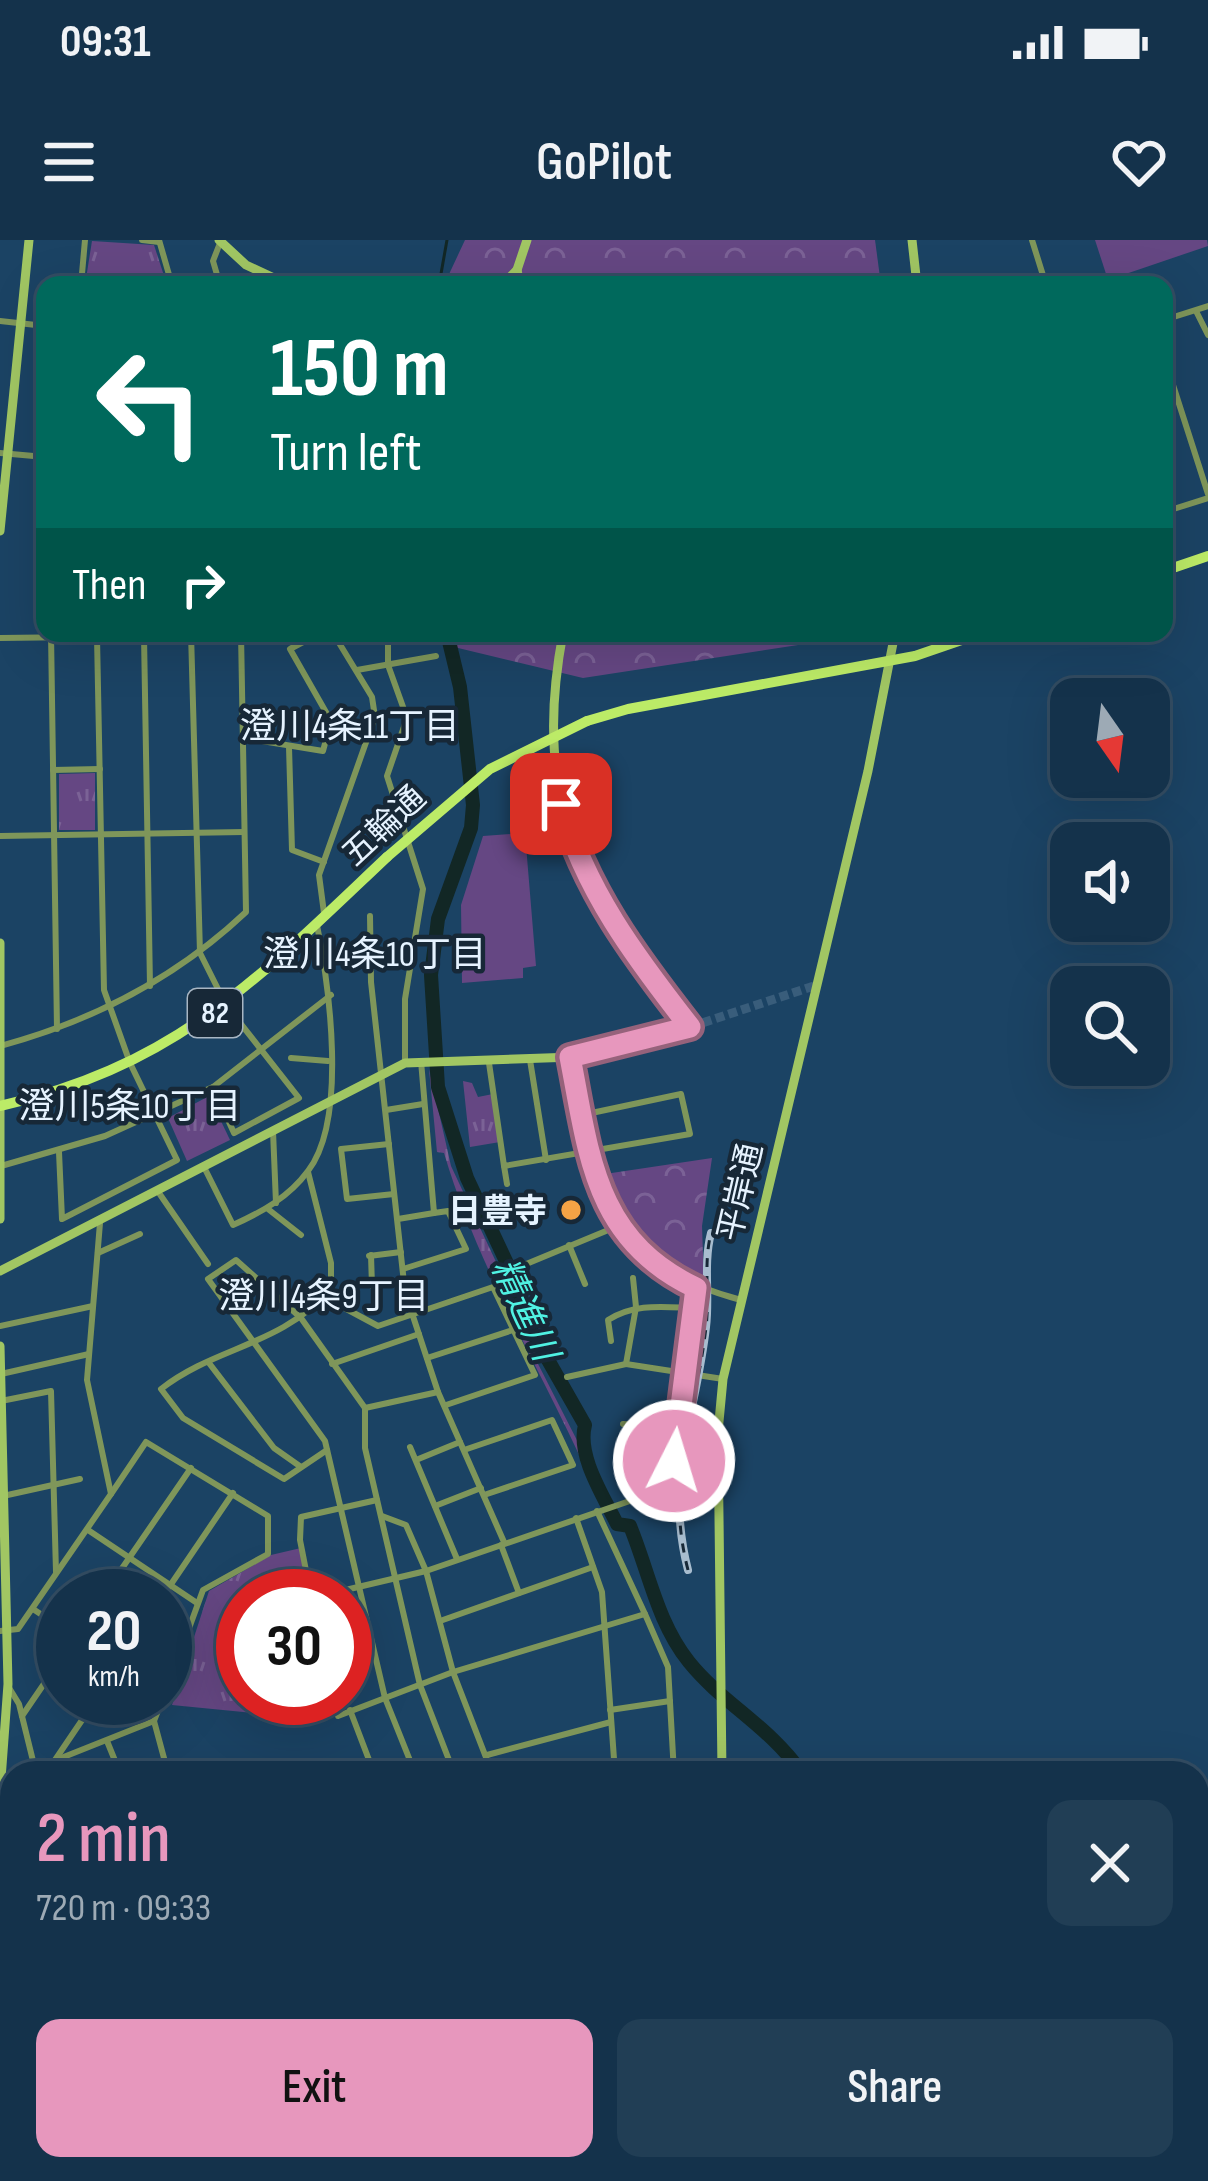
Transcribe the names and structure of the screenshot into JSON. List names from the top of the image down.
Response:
{
  "streets": {
    "main road": ["五輪通", "82"],
    "street": ["平岸通"]
  },
  "crossings": [
    ["五輪通", "平岸通"]
  ],
  "districts": [
    "澄川4条11丁目",
    "澄川4条10丁目",
    "澄川5条10丁目",
    "澄川4条9丁目"
  ],
  "water": ["精進川"],
  "places": ["日豊寺"],
  "north": "bottom",
  "page": {
    "status": "09:31",
    "header": "GoPilot",
    "turn": ["150 m", "Turn left"],
    "then": "Then",
    "speed": "20 km/h",
    "limit": "30",
    "heading": ["2 min", "720 m · 09:33"],
    "buttons": ["Exit", "Share"]
  }
}
